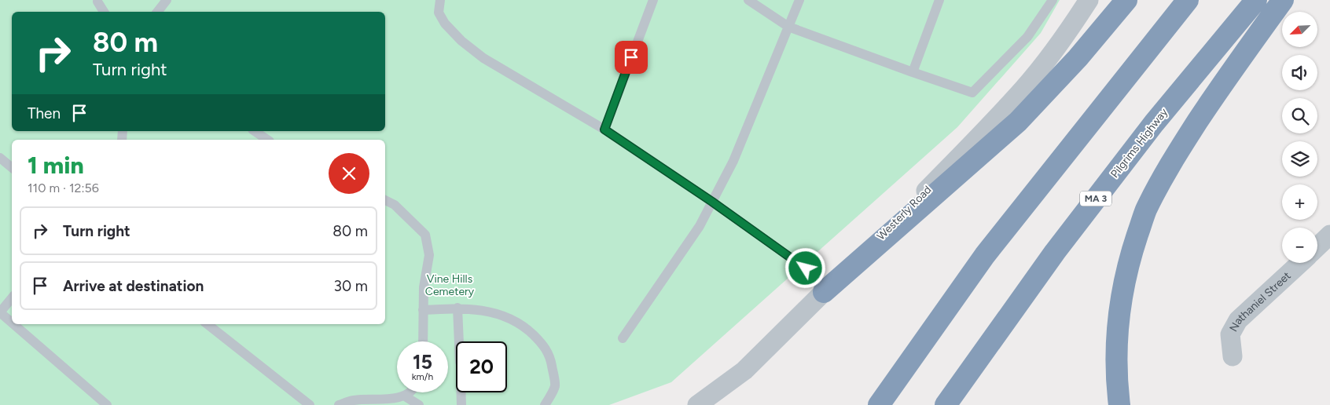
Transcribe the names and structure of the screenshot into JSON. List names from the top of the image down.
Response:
{
  "streets": {
    "highway": ["Pilgrims Highway", "MA 3"],
    "street": ["Westerly Road", "Nathaniel Street"]
  },
  "parks": ["Vine Hills Cemetery"],
  "north": "bottom left",
  "page": {
    "map_buttons": ["+", "−"],
    "turn": ["80 m", "Turn right"],
    "then": "Then",
    "heading": ["1 min", "110 m · 12:56"],
    "list": [
      {
        "name": "Turn right",
        "value": "80 m"
      },
      {
        "name": "Arrive at destination",
        "value": "30 m"
      }
    ],
    "speed": "15 km/h",
    "limit": "20"
  }
}
